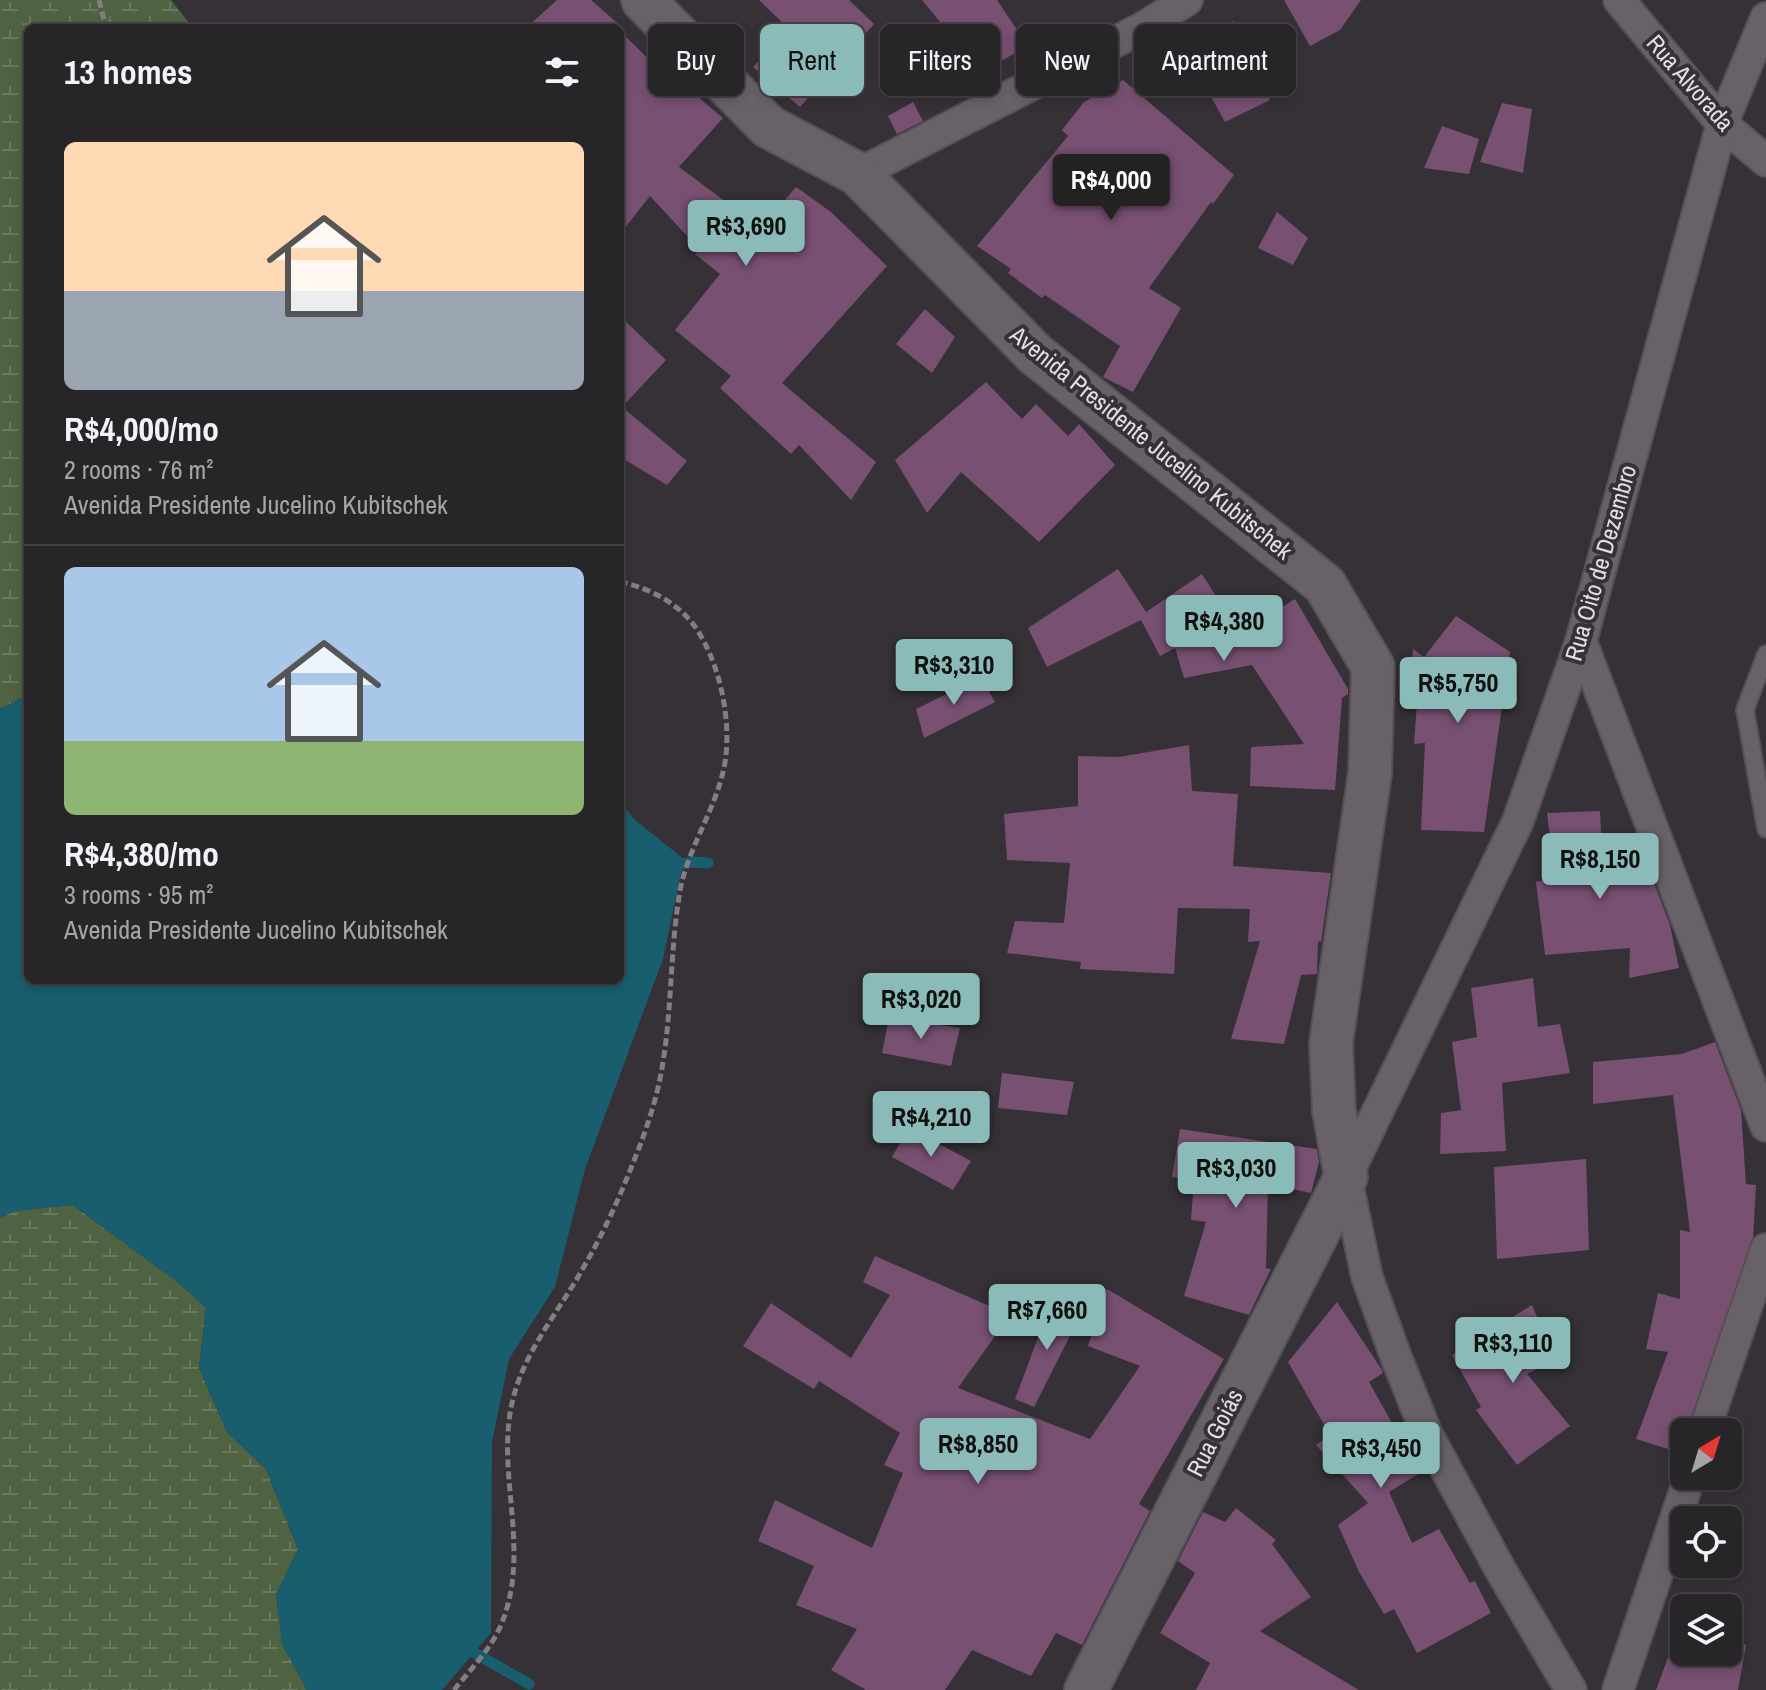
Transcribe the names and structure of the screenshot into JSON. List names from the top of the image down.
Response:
{
  "streets": {
    "street": [
      "Rua Alvorada",
      "Avenida Presidente Jucelino Kubitschek",
      "Rua Oito de Dezembro",
      "Rua Goiás"
    ]
  },
  "crossings": [
    ["Rua Alvorada", "Rua Oito de Dezembro"],
    ["Avenida Presidente Jucelino Kubitschek", "Rua Oito de Dezembro"],
    ["Avenida Presidente Jucelino Kubitschek", "Rua Goiás"],
    ["Rua Oito de Dezembro", "Rua Goiás"]
  ],
  "north": "top right",
  "page": {
    "chip": [
      "Buy",
      "Rent",
      "Filters",
      "New",
      "Apartment"
    ],
    "heading": "13 homes",
    "list": [
      {
        "name": "R$4,000/mo",
        "note": "2 rooms · 76 m² · Avenida Presidente Jucelino Kubitschek"
      },
      {
        "name": "R$4,380/mo",
        "note": "3 rooms · 95 m² · Avenida Presidente Jucelino Kubitschek"
      }
    ],
    "price": [
      "R$4,000",
      "R$3,690",
      "R$4,380",
      "R$3,310",
      "R$5,750",
      "R$8,150",
      "R$3,020",
      "R$4,210",
      "R$3,030",
      "R$7,660",
      "R$3,110",
      "R$8,850",
      "R$3,450"
    ]
  }
}
